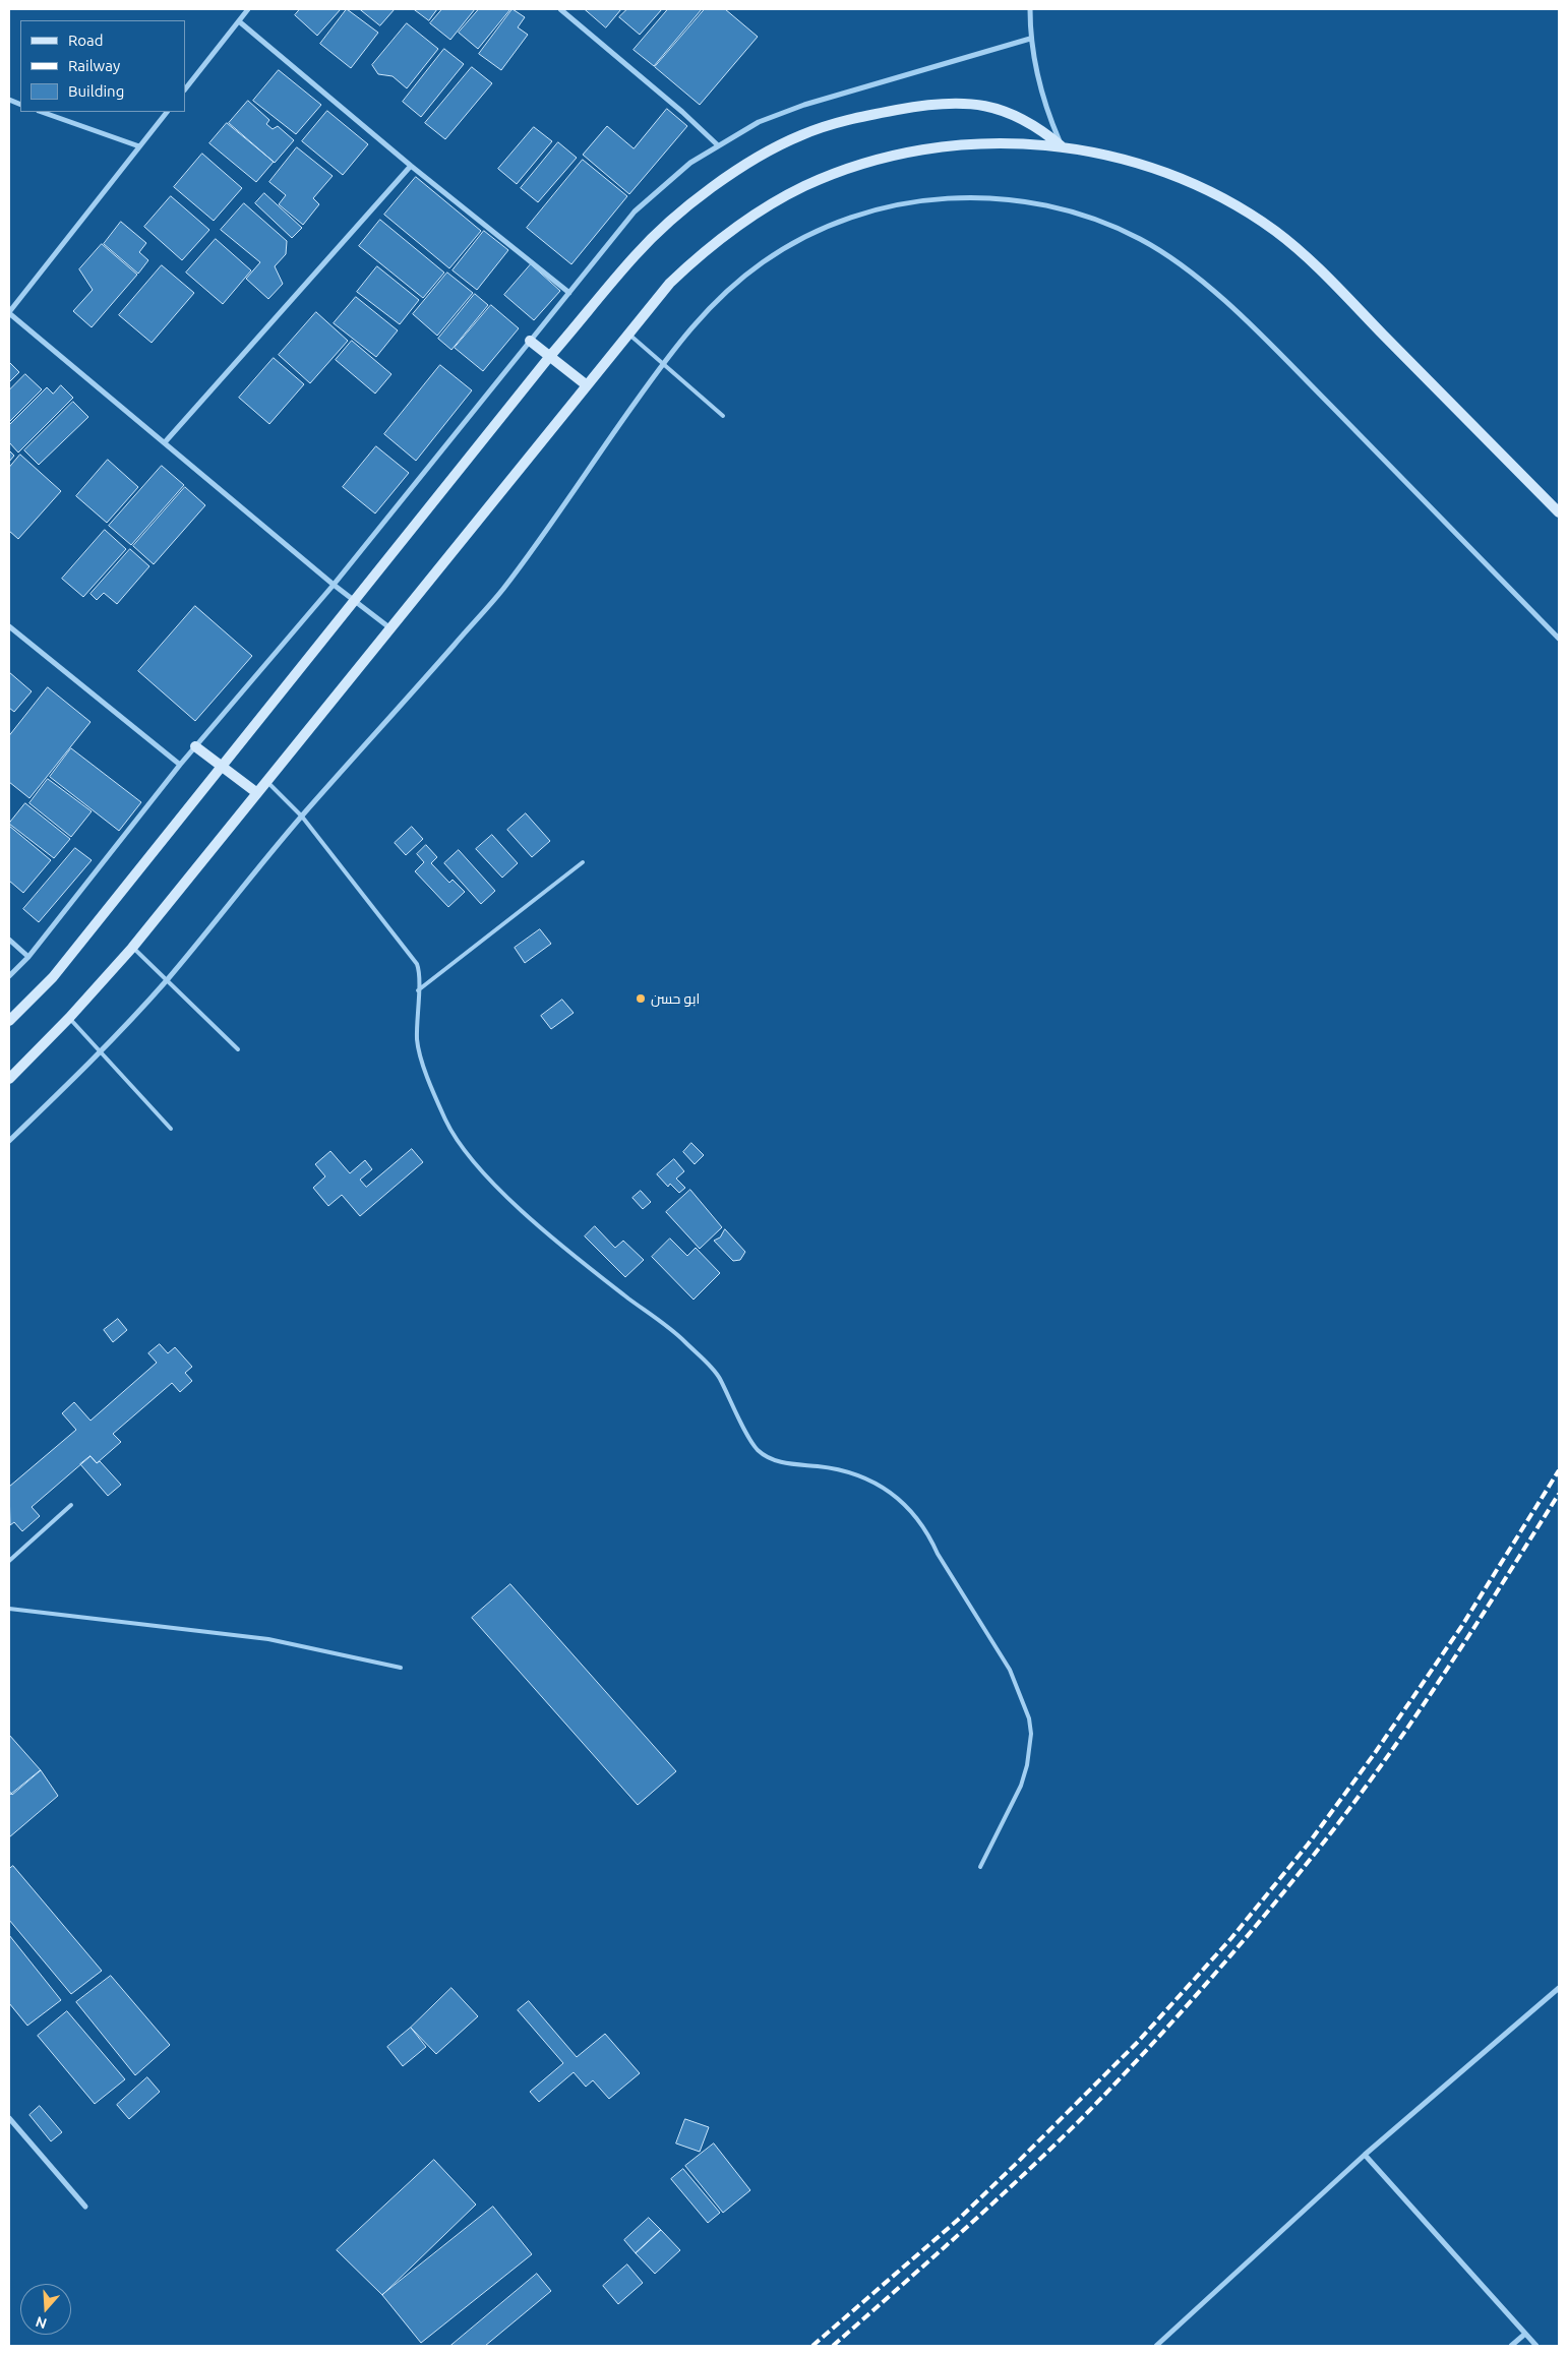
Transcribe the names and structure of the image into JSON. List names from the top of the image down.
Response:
{
  "places": ["ابو حسن"],
  "legend": ["Road", "Railway", "Building"],
  "north": "bottom"
}
